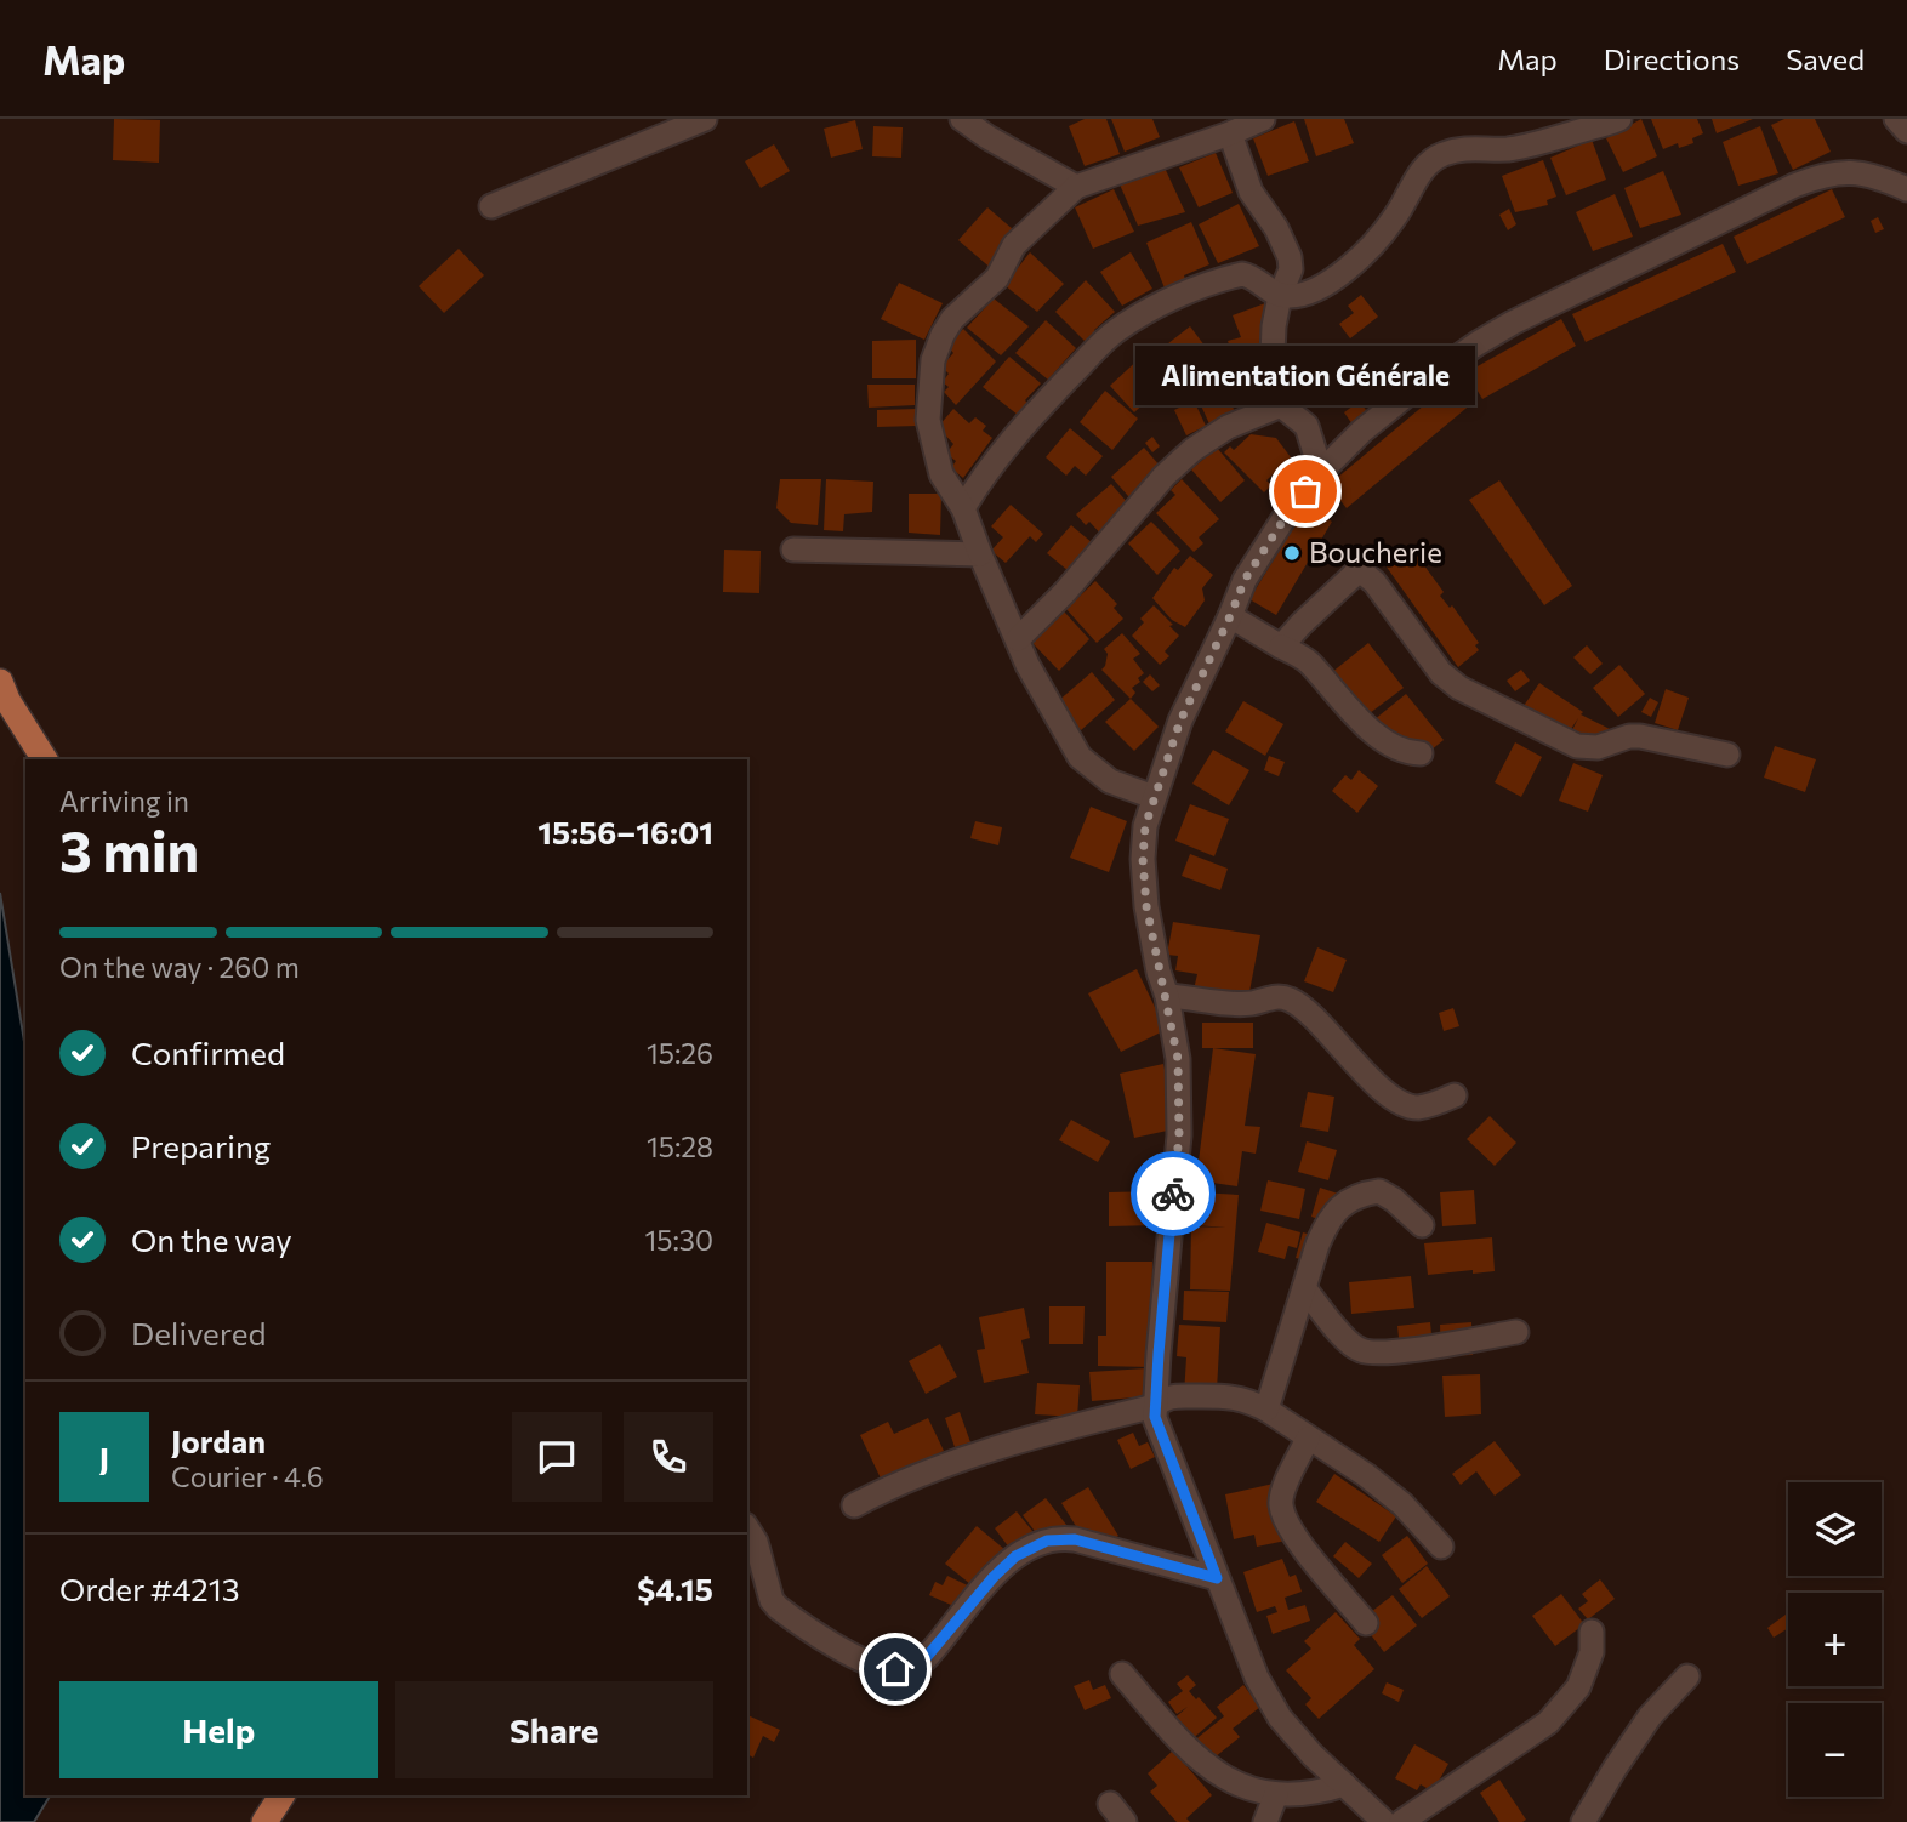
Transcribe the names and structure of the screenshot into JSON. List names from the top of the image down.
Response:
{
  "places": ["Alimentation Générale", "Boucherie"],
  "page": {
    "header": "Map",
    "nav": ["Map", "Directions", "Saved"],
    "bubble": "Alimentation Générale",
    "heading": ["3 min", "Arriving in", "15:56–16:01"],
    "panel": [
      "Jordan",
      "Courier · 4.6",
      "Order #4213",
      "$4.15"
    ],
    "bar": "On the way · 260 m",
    "list": [
      ["Confirmed", "15:26"],
      ["Preparing", "15:28"],
      ["On the way", "15:30"],
      "Delivered"
    ],
    "round": "J",
    "map_buttons": ["+", "−"],
    "buttons": ["Help", "Share"]
  }
}
